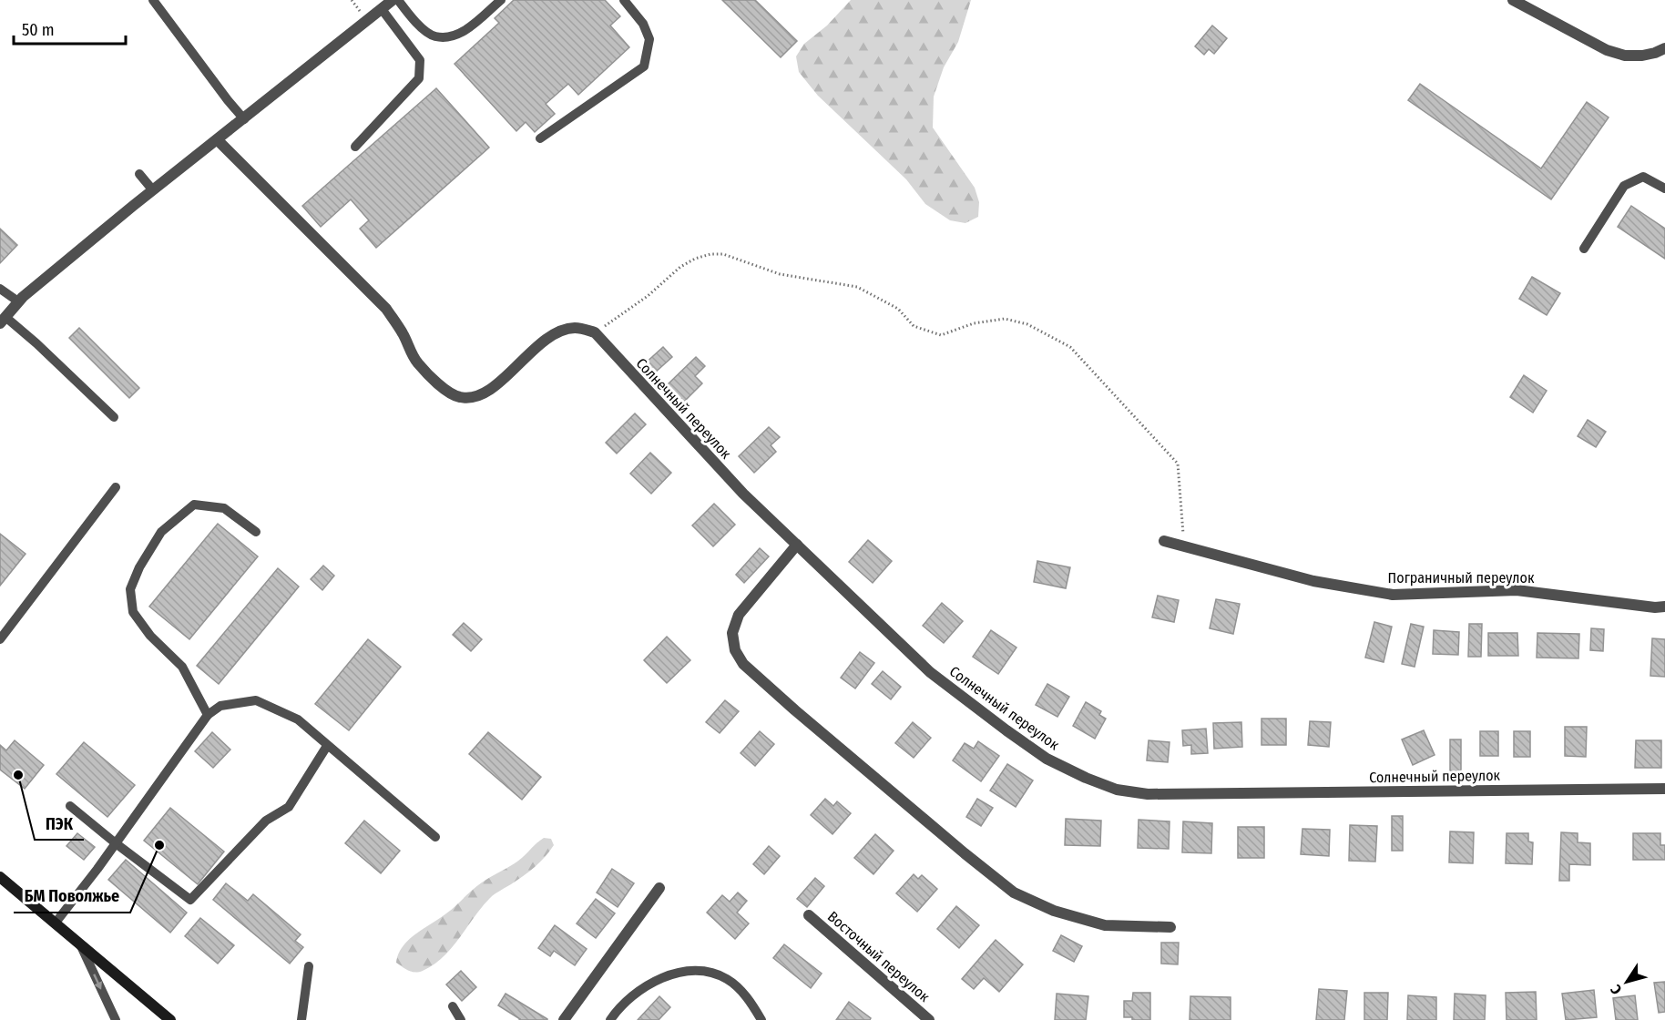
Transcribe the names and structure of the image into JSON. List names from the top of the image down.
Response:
{
  "streets": {
    "street": ["Солнечный переулок", "Пограничный переулок", "Восточный переулок"]
  },
  "places": ["ПЭК", "БМ Поволжье"],
  "scale_bar": "50 m",
  "north": "bottom left"
}
